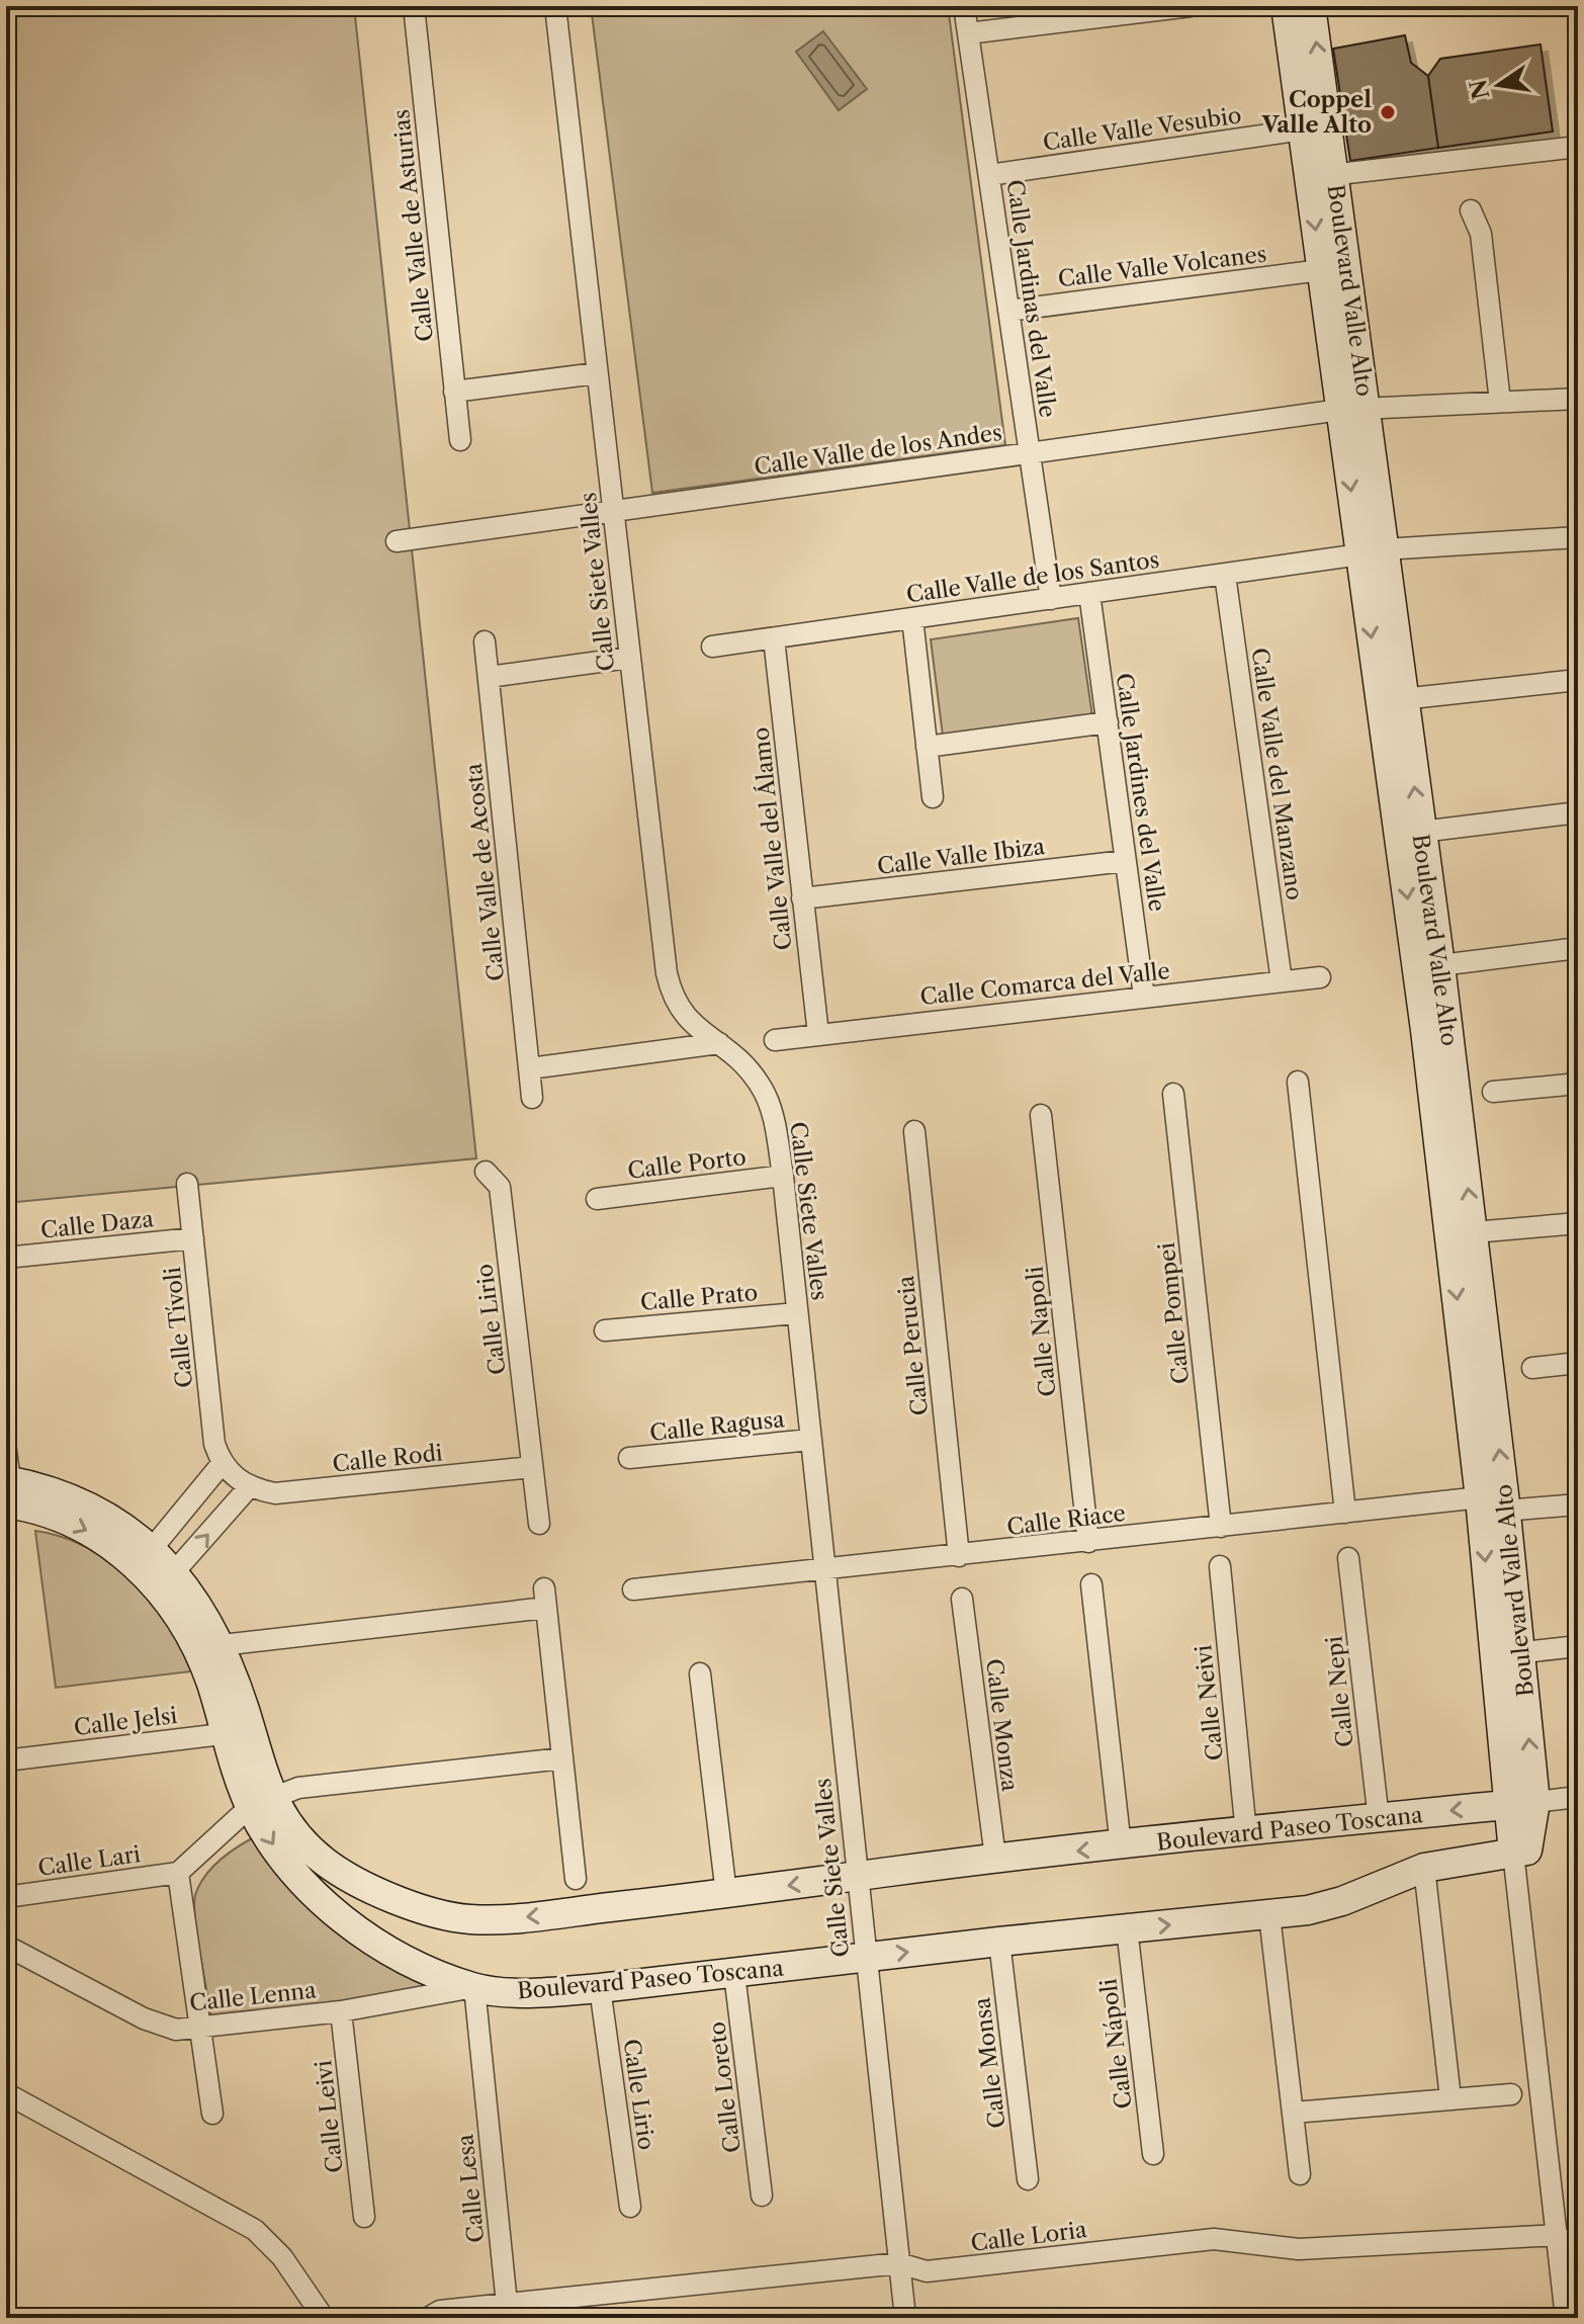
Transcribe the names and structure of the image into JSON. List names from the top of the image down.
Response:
{
  "streets": {
    "street": [
      "Calle Valle Vesubio",
      "Calle Valle de Asturias",
      "Calle Valle Volcanes",
      "Boulevard Valle Alto",
      "Calle Jardinas del Valle",
      "Calle Valle de los Andes",
      "Calle Valle de los Santos",
      "Calle Siete Valles",
      "Calle Valle del Manzano",
      "Calle Jardines del Valle",
      "Calle Valle del Álamo",
      "Calle Valle Ibiza",
      "Calle Valle de Acosta",
      "Calle Comarca del Valle",
      "Calle Porto",
      "Calle Daza",
      "Calle Prato",
      "Calle Pompei",
      "Calle Lirio",
      "Calle Tívoli",
      "Calle Napoli",
      "Calle Perucia",
      "Calle Ragusa",
      "Calle Rodi",
      "Calle Riace",
      "Calle Nepi",
      "Calle Neivi",
      "Calle Jelsi",
      "Calle Monza",
      "Boulevard Paseo Toscana",
      "Calle Lari",
      "Calle Lenna",
      "Calle Nápoli",
      "Calle Monsa",
      "Calle Loreto",
      "Calle Leivi",
      "Calle Lesa",
      "Calle Loria"
    ]
  },
  "crossings": [
    ["Calle Valle Vesubio", "Boulevard Valle Alto"],
    ["Calle Valle Vesubio", "Calle Jardinas del Valle"],
    ["Calle Valle Volcanes", "Boulevard Valle Alto"],
    ["Calle Valle Volcanes", "Calle Jardinas del Valle"],
    ["Boulevard Valle Alto", "Calle Valle de los Andes"],
    ["Boulevard Valle Alto", "Calle Valle de los Santos"],
    ["Boulevard Valle Alto", "Calle Riace"],
    ["Boulevard Valle Alto", "Boulevard Paseo Toscana"],
    ["Boulevard Valle Alto", "Calle Loria"],
    ["Calle Jardinas del Valle", "Calle Valle de los Andes"],
    ["Calle Jardinas del Valle", "Calle Valle de los Santos"],
    ["Calle Valle de los Andes", "Calle Siete Valles"],
    ["Calle Valle de los Santos", "Calle Valle del Manzano"],
    ["Calle Valle de los Santos", "Calle Jardines del Valle"],
    ["Calle Valle de los Santos", "Calle Valle del Álamo"],
    ["Calle Siete Valles", "Calle Porto"],
    ["Calle Siete Valles", "Calle Prato"],
    ["Calle Siete Valles", "Calle Ragusa"],
    ["Calle Siete Valles", "Calle Riace"],
    ["Calle Siete Valles", "Boulevard Paseo Toscana"],
    ["Calle Siete Valles", "Calle Loria"],
    ["Calle Valle del Manzano", "Calle Comarca del Valle"],
    ["Calle Jardines del Valle", "Calle Valle Ibiza"],
    ["Calle Jardines del Valle", "Calle Comarca del Valle"],
    ["Calle Valle del Álamo", "Calle Valle Ibiza"],
    ["Calle Valle del Álamo", "Calle Comarca del Valle"],
    ["Calle Daza", "Calle Tívoli"],
    ["Calle Pompei", "Calle Riace"],
    ["Calle Lirio", "Calle Rodi"],
    ["Calle Lirio", "Boulevard Paseo Toscana"],
    ["Calle Napoli", "Calle Riace"],
    ["Calle Perucia", "Calle Riace"],
    ["Calle Nepi", "Boulevard Paseo Toscana"],
    ["Calle Neivi", "Boulevard Paseo Toscana"],
    ["Calle Jelsi", "Boulevard Paseo Toscana"],
    ["Calle Monza", "Boulevard Paseo Toscana"],
    ["Boulevard Paseo Toscana", "Calle Lenna"],
    ["Boulevard Paseo Toscana", "Calle Nápoli"],
    ["Boulevard Paseo Toscana", "Calle Monsa"],
    ["Boulevard Paseo Toscana", "Calle Loreto"],
    ["Boulevard Paseo Toscana", "Calle Lesa"],
    ["Calle Lenna", "Calle Leivi"],
    ["Calle Lenna", "Calle Lesa"],
    ["Calle Lesa", "Calle Loria"]
  ],
  "places": ["Coppel Valle Alto"],
  "north": "left"
}
